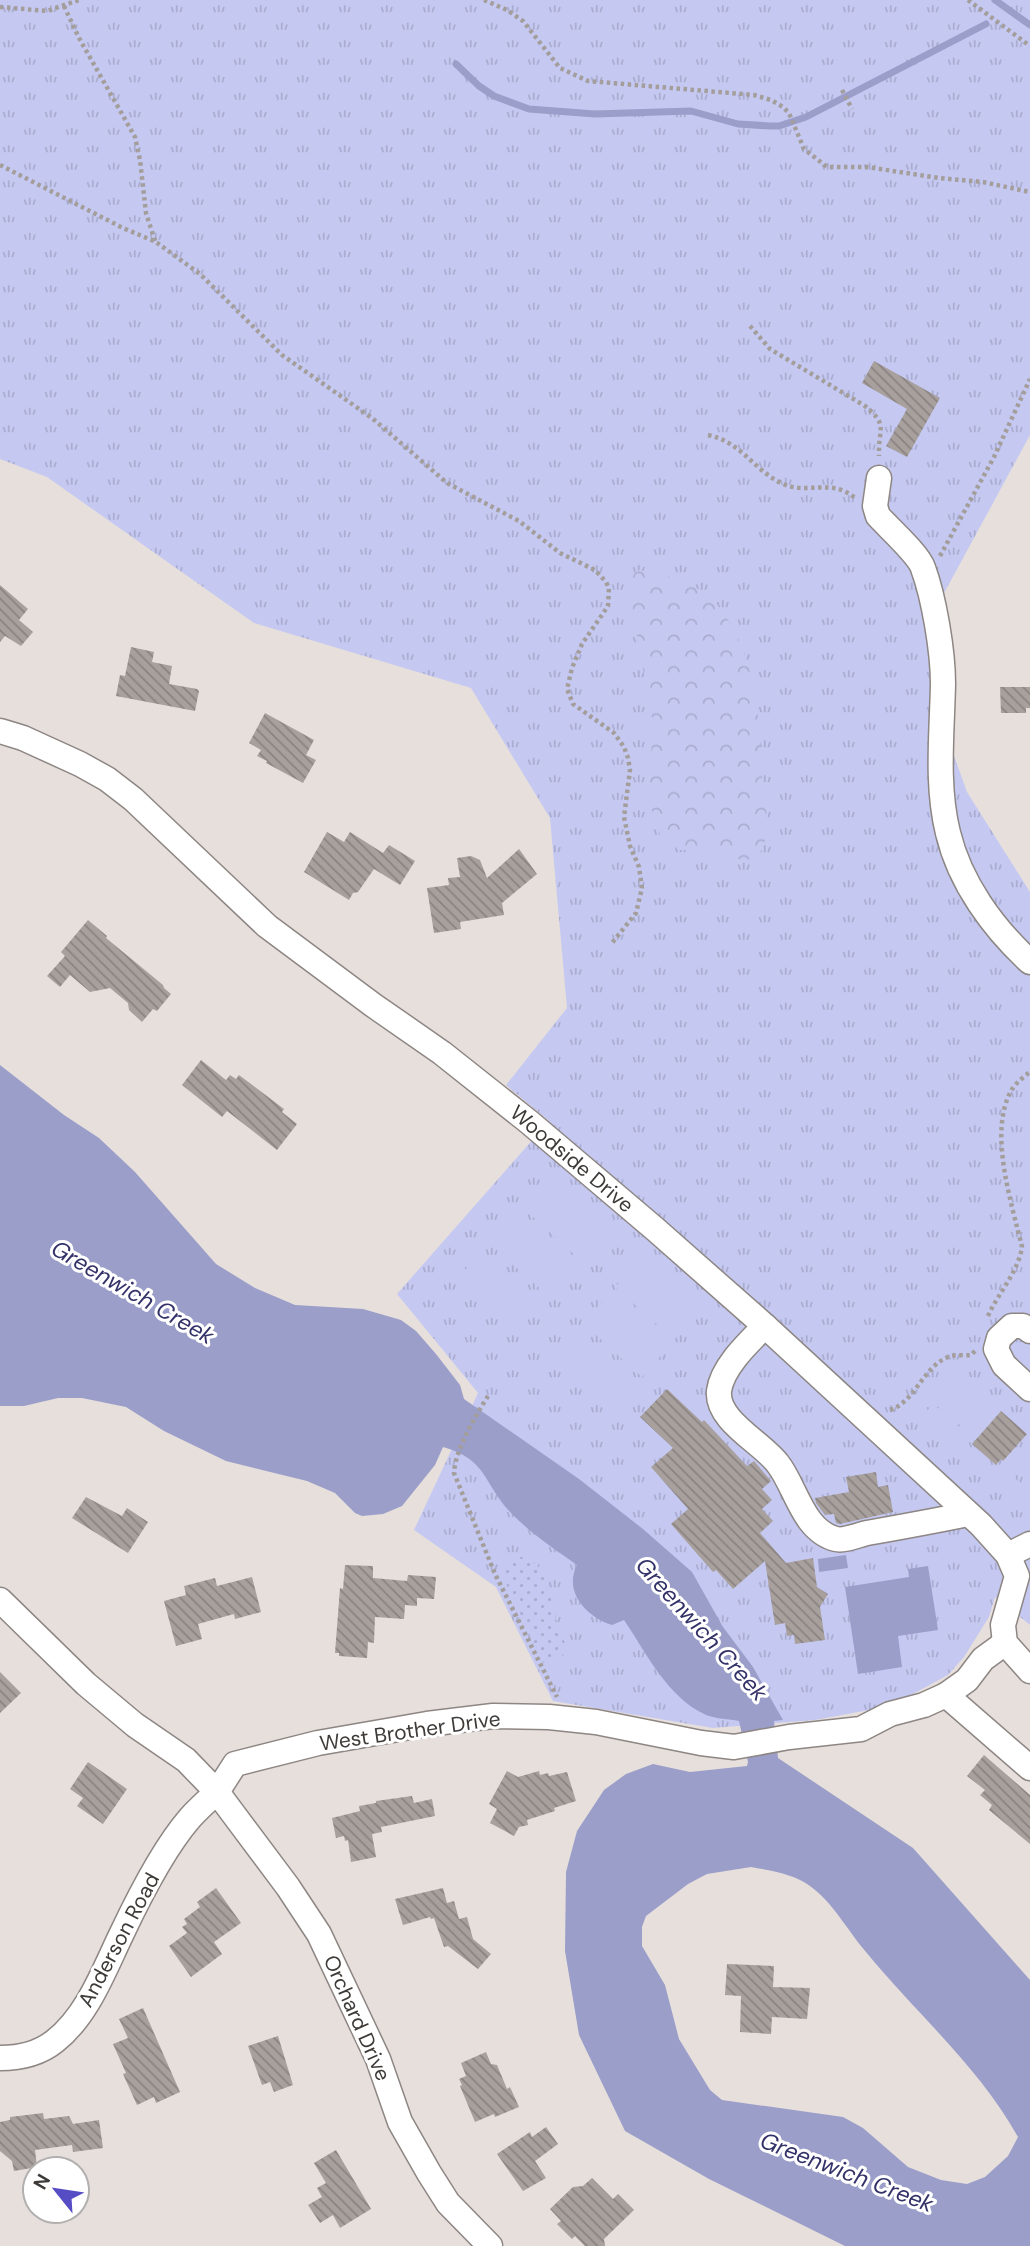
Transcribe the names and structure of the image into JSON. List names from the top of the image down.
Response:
{
  "streets": {
    "street": [
      "Woodside Drive",
      "West Brother Drive",
      "Anderson Road",
      "Orchard Drive"
    ]
  },
  "crossings": [
    ["Woodside Drive", "West Brother Drive"],
    ["West Brother Drive", "Anderson Road"],
    ["West Brother Drive", "Orchard Drive"],
    ["Anderson Road", "Orchard Drive"]
  ],
  "water": ["Greenwich Creek"],
  "north": "top left"
}
